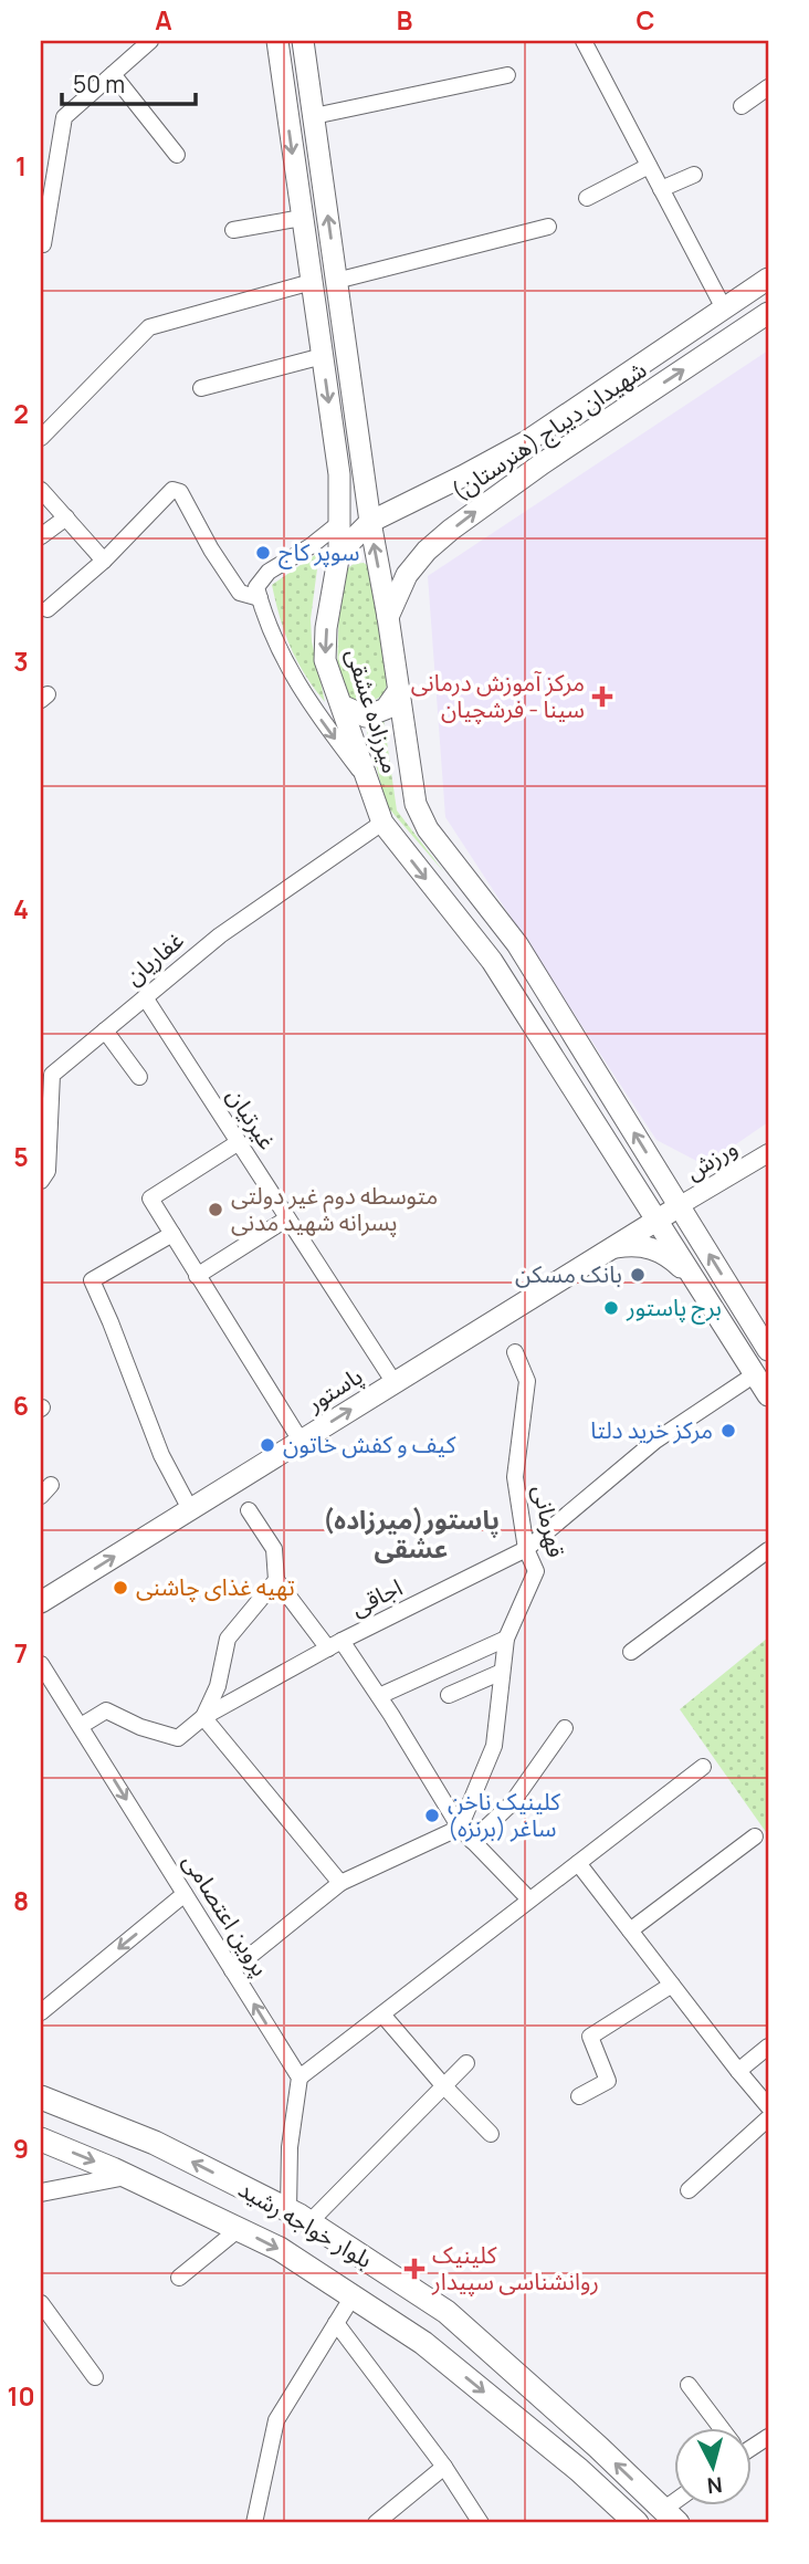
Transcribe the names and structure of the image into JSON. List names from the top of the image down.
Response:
{
  "streets": {
    "main road": [
      "شهیدان دیباج (هنرستان)",
      "میرزاده عشقی",
      "پاستور",
      "بلوار خواجه رشید"
    ],
    "street": [
      "غفاریان",
      "غیرتیان",
      "ورزش",
      "قهرمانی",
      "اجاقی",
      "پروین اعتصامی"
    ]
  },
  "crossings": [
    ["شهیدان دیباج (هنرستان)", "میرزاده عشقی"],
    ["میرزاده عشقی", "غفاریان"],
    ["میرزاده عشقی", "ورزش"],
    ["میرزاده عشقی", "پاستور"],
    ["میرزاده عشقی", "اجاقی"],
    ["غفاریان", "غیرتیان"],
    ["غیرتیان", "پاستور"],
    ["ورزش", "پاستور"],
    ["قهرمانی", "اجاقی"],
    ["اجاقی", "پروین اعتصامی"]
  ],
  "one_way": ["پاستور"],
  "districts": ["(پاستور(میرزاده عشقی"],
  "places": {
    "other": [
      "سوپر کاج",
      "متوسطه دوم غیر دولتی پسرانه شهید مدنی",
      "بانک مسکن",
      "برج پاستور",
      "مرکز خرید دلتا",
      "کیف و کفش خاتون",
      "تهیه غذای چاشنی",
      "کلینیک ناخن ساغر (برنزه)"
    ],
    "health": ["مرکز آموزش درمانی سینا - فرشچیان", "کلینیک روانشناسی سپیدار"]
  },
  "scale_bar": "50 m",
  "north": "bottom",
  "grid": {
    "columns": ["A", "B", "C"],
    "rows": [
      "1",
      "2",
      "3",
      "4",
      "5",
      "6",
      "7",
      "8",
      "9",
      "10"
    ]
  }
}
